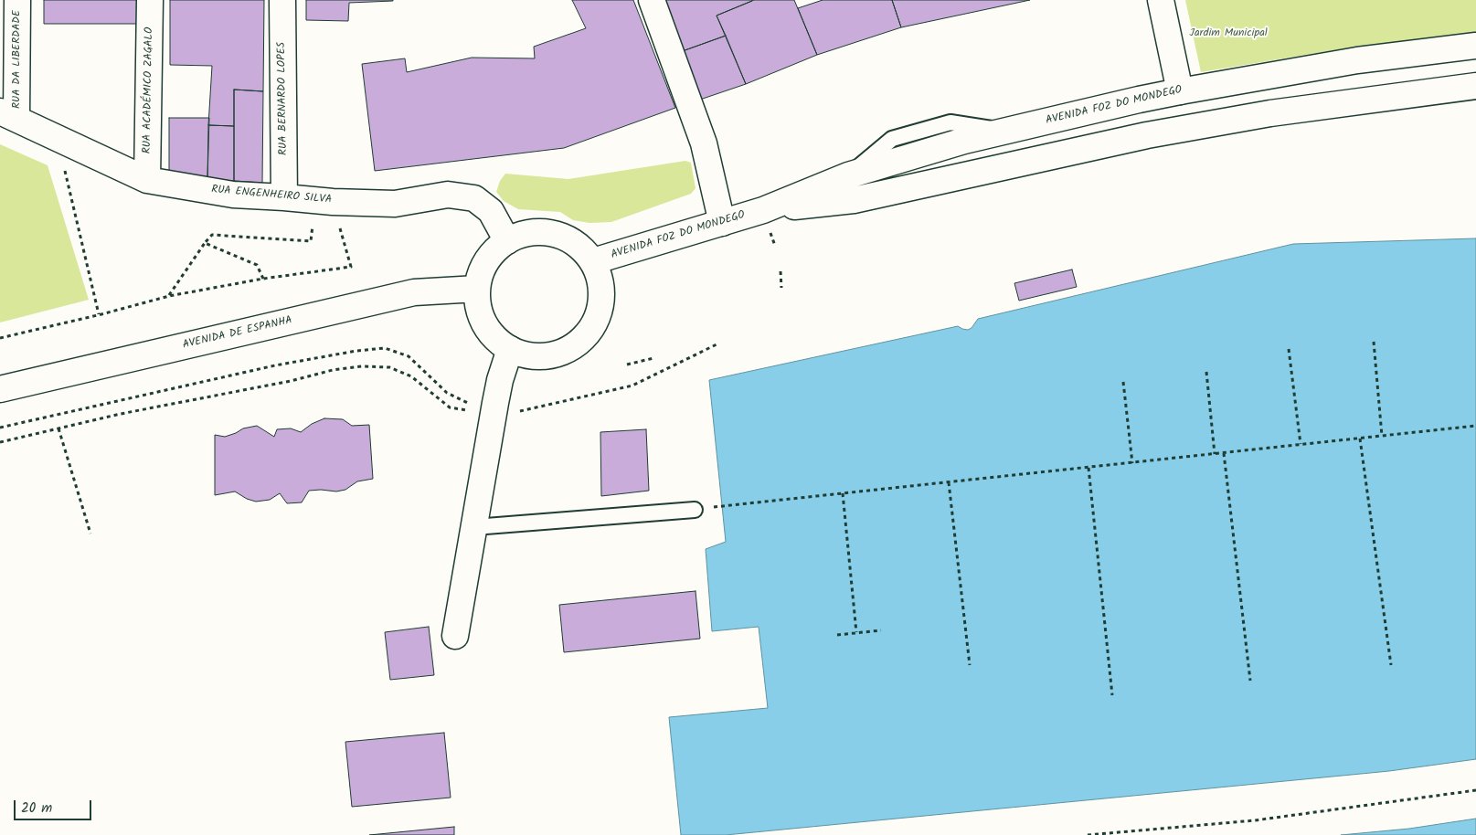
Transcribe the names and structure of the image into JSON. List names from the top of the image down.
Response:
{
  "streets": {
    "main road": [
      "RUA DA LIBERDADE",
      "RUA ACADÉMICO ZAGALO",
      "RUA BERNARDO LOPES",
      "AVENIDA FOZ DO MONDEGO",
      "RUA ENGENHEIRO SILVA",
      "AVENIDA DE ESPANHA"
    ]
  },
  "crossings": [
    ["RUA DA LIBERDADE", "RUA ENGENHEIRO SILVA"],
    ["RUA ACADÉMICO ZAGALO", "RUA ENGENHEIRO SILVA"],
    ["RUA BERNARDO LOPES", "RUA ENGENHEIRO SILVA"],
    ["AVENIDA FOZ DO MONDEGO", "RUA ENGENHEIRO SILVA"],
    ["AVENIDA FOZ DO MONDEGO", "AVENIDA DE ESPANHA"],
    ["RUA ENGENHEIRO SILVA", "AVENIDA DE ESPANHA"]
  ],
  "parks": ["Jardim Municipal"],
  "scale_bar": "20 m"
}
